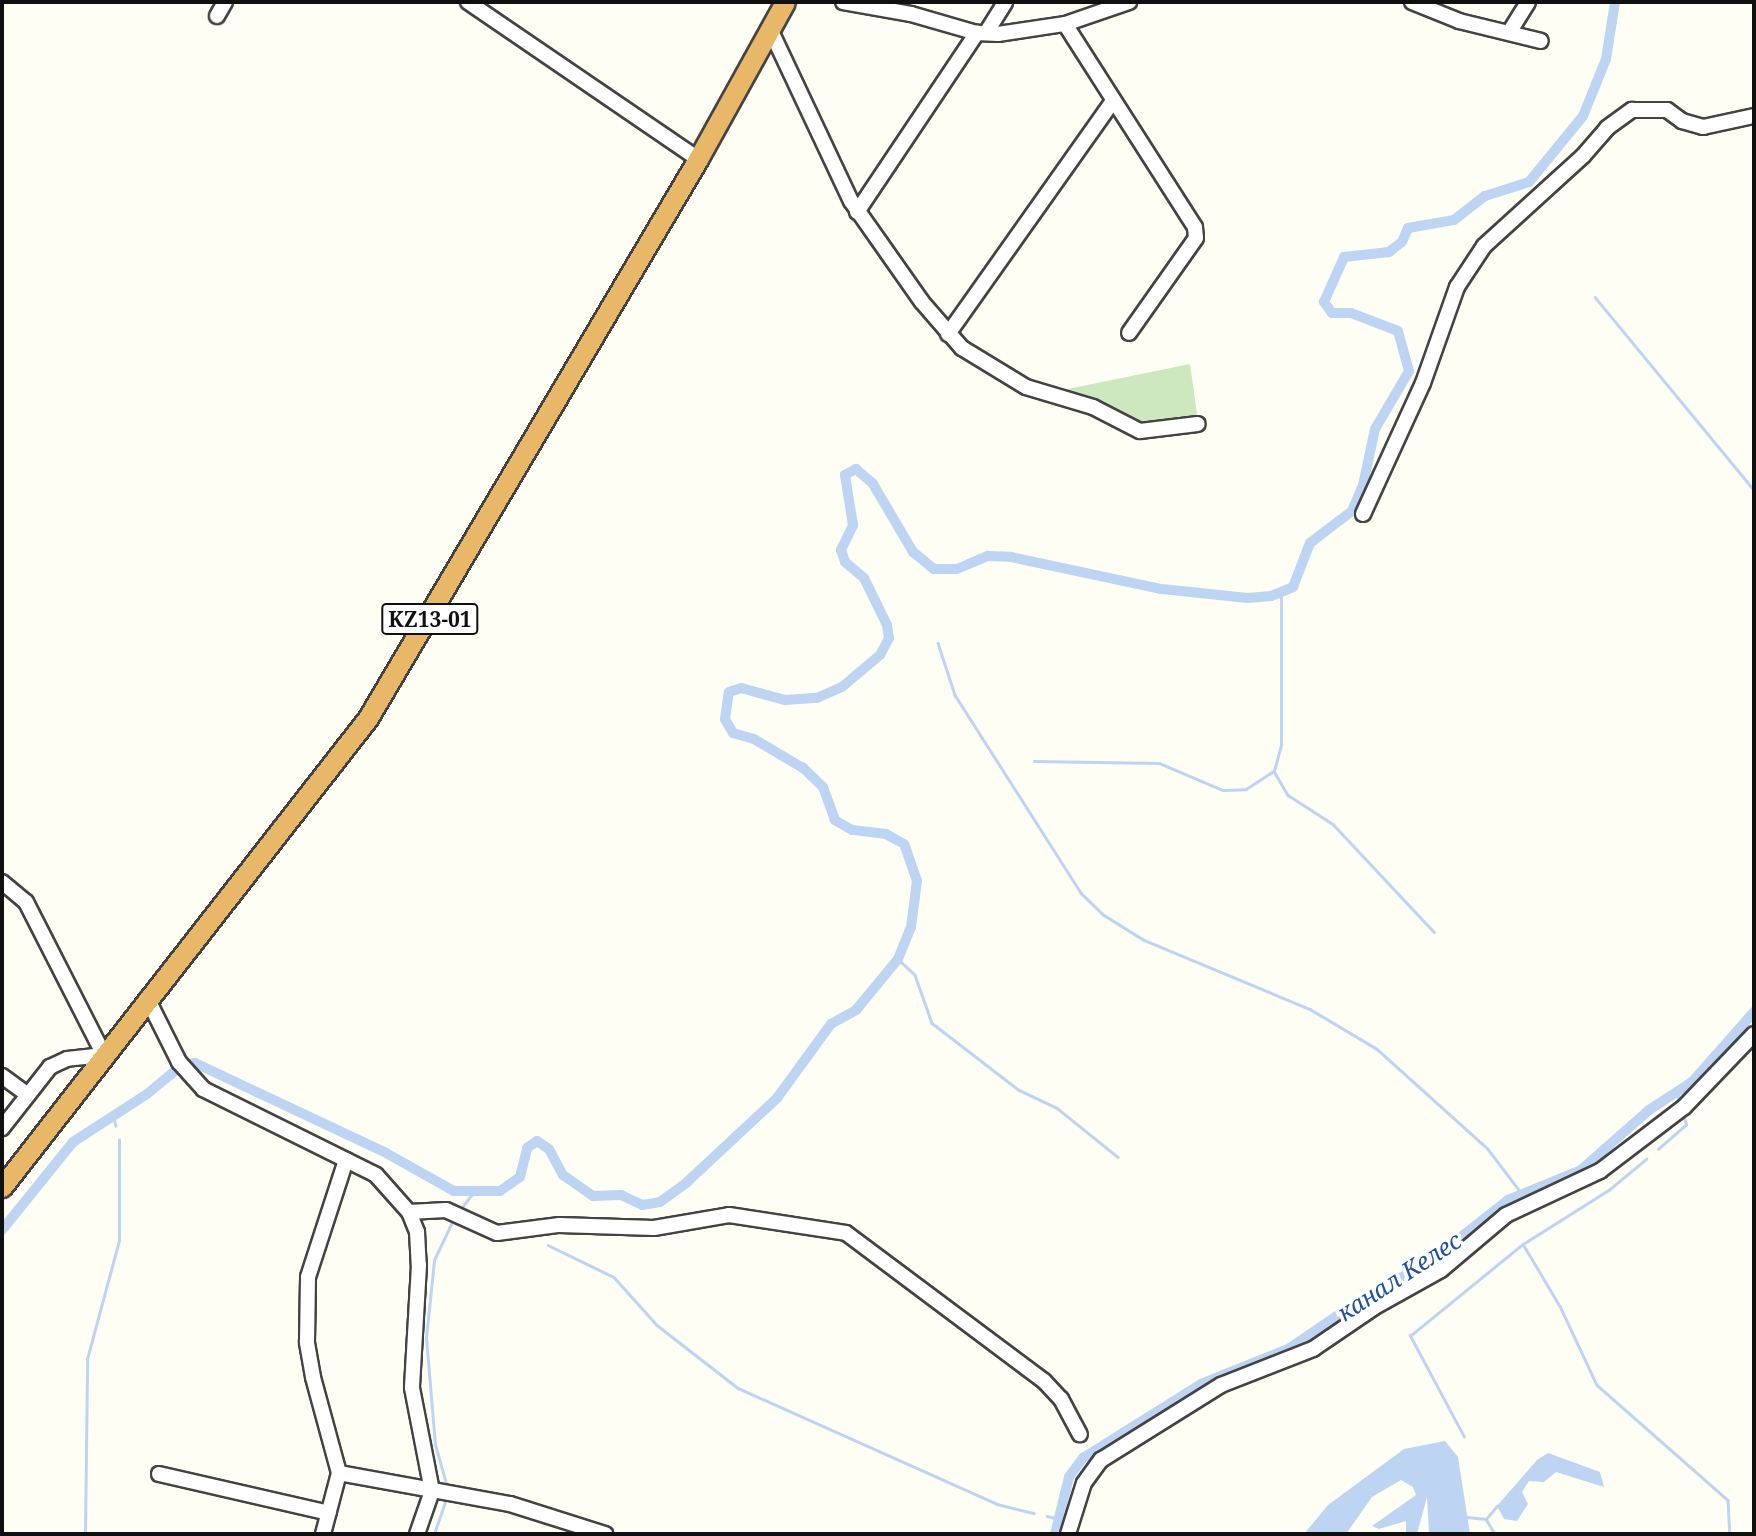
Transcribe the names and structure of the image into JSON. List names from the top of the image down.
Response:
{
  "streets": {
    "highway": ["KZ13-01"]
  },
  "water": ["канал Келес"]
}
